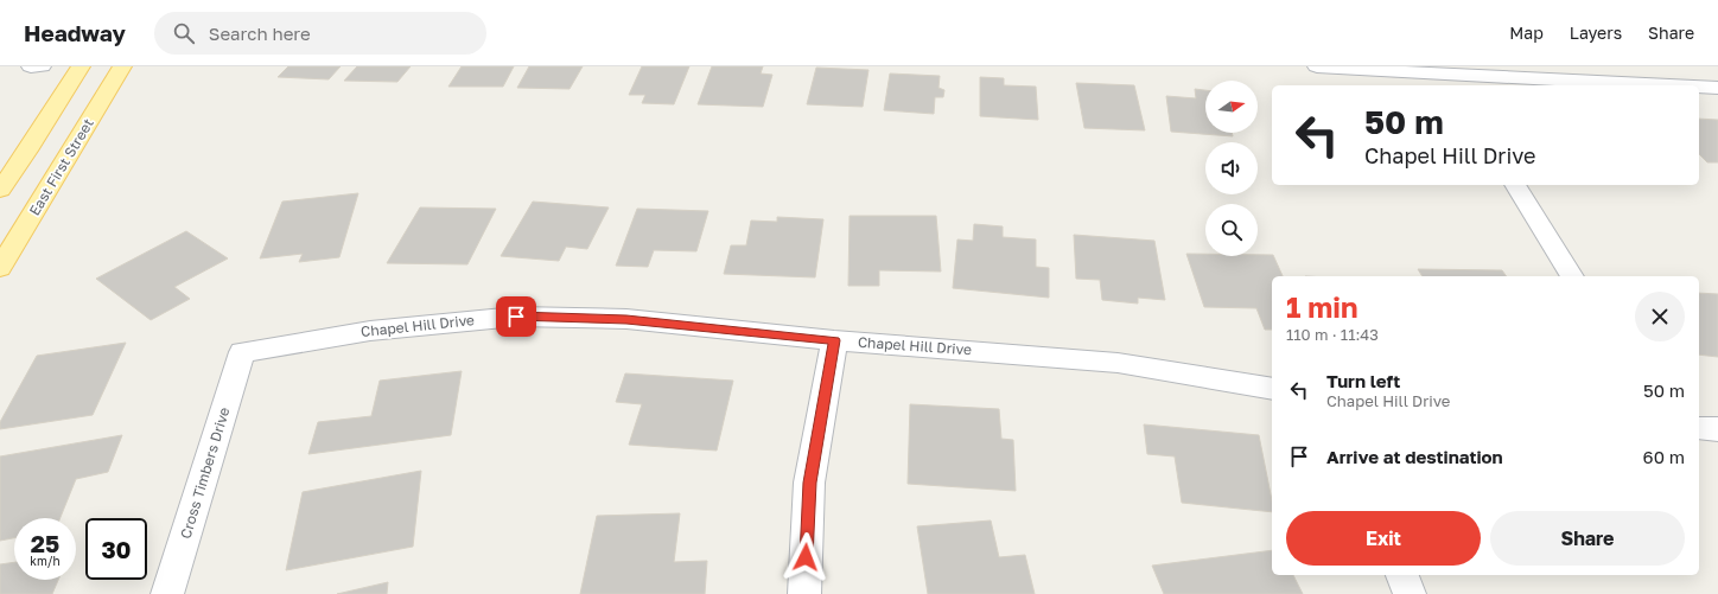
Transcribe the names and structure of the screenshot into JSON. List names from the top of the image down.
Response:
{
  "streets": {
    "main road": ["East First Street"],
    "street": ["Chapel Hill Drive", "Cross Timbers Drive"]
  },
  "crossings": [
    ["Chapel Hill Drive", "Cross Timbers Drive"]
  ],
  "north": "right",
  "page": {
    "header": "Headway",
    "search": "Search here",
    "nav": ["Map", "Layers", "Share"],
    "turn": ["50 m", "Chapel Hill Drive"],
    "heading": ["1 min", "110 m · 11:43"],
    "list": [
      {
        "name": "Turn left",
        "note": "Chapel Hill Drive",
        "value": "50 m"
      },
      {
        "name": "Arrive at destination",
        "value": "60 m"
      }
    ],
    "buttons": ["Exit", "Share"],
    "speed": "25 km/h",
    "limit": "30"
  }
}
